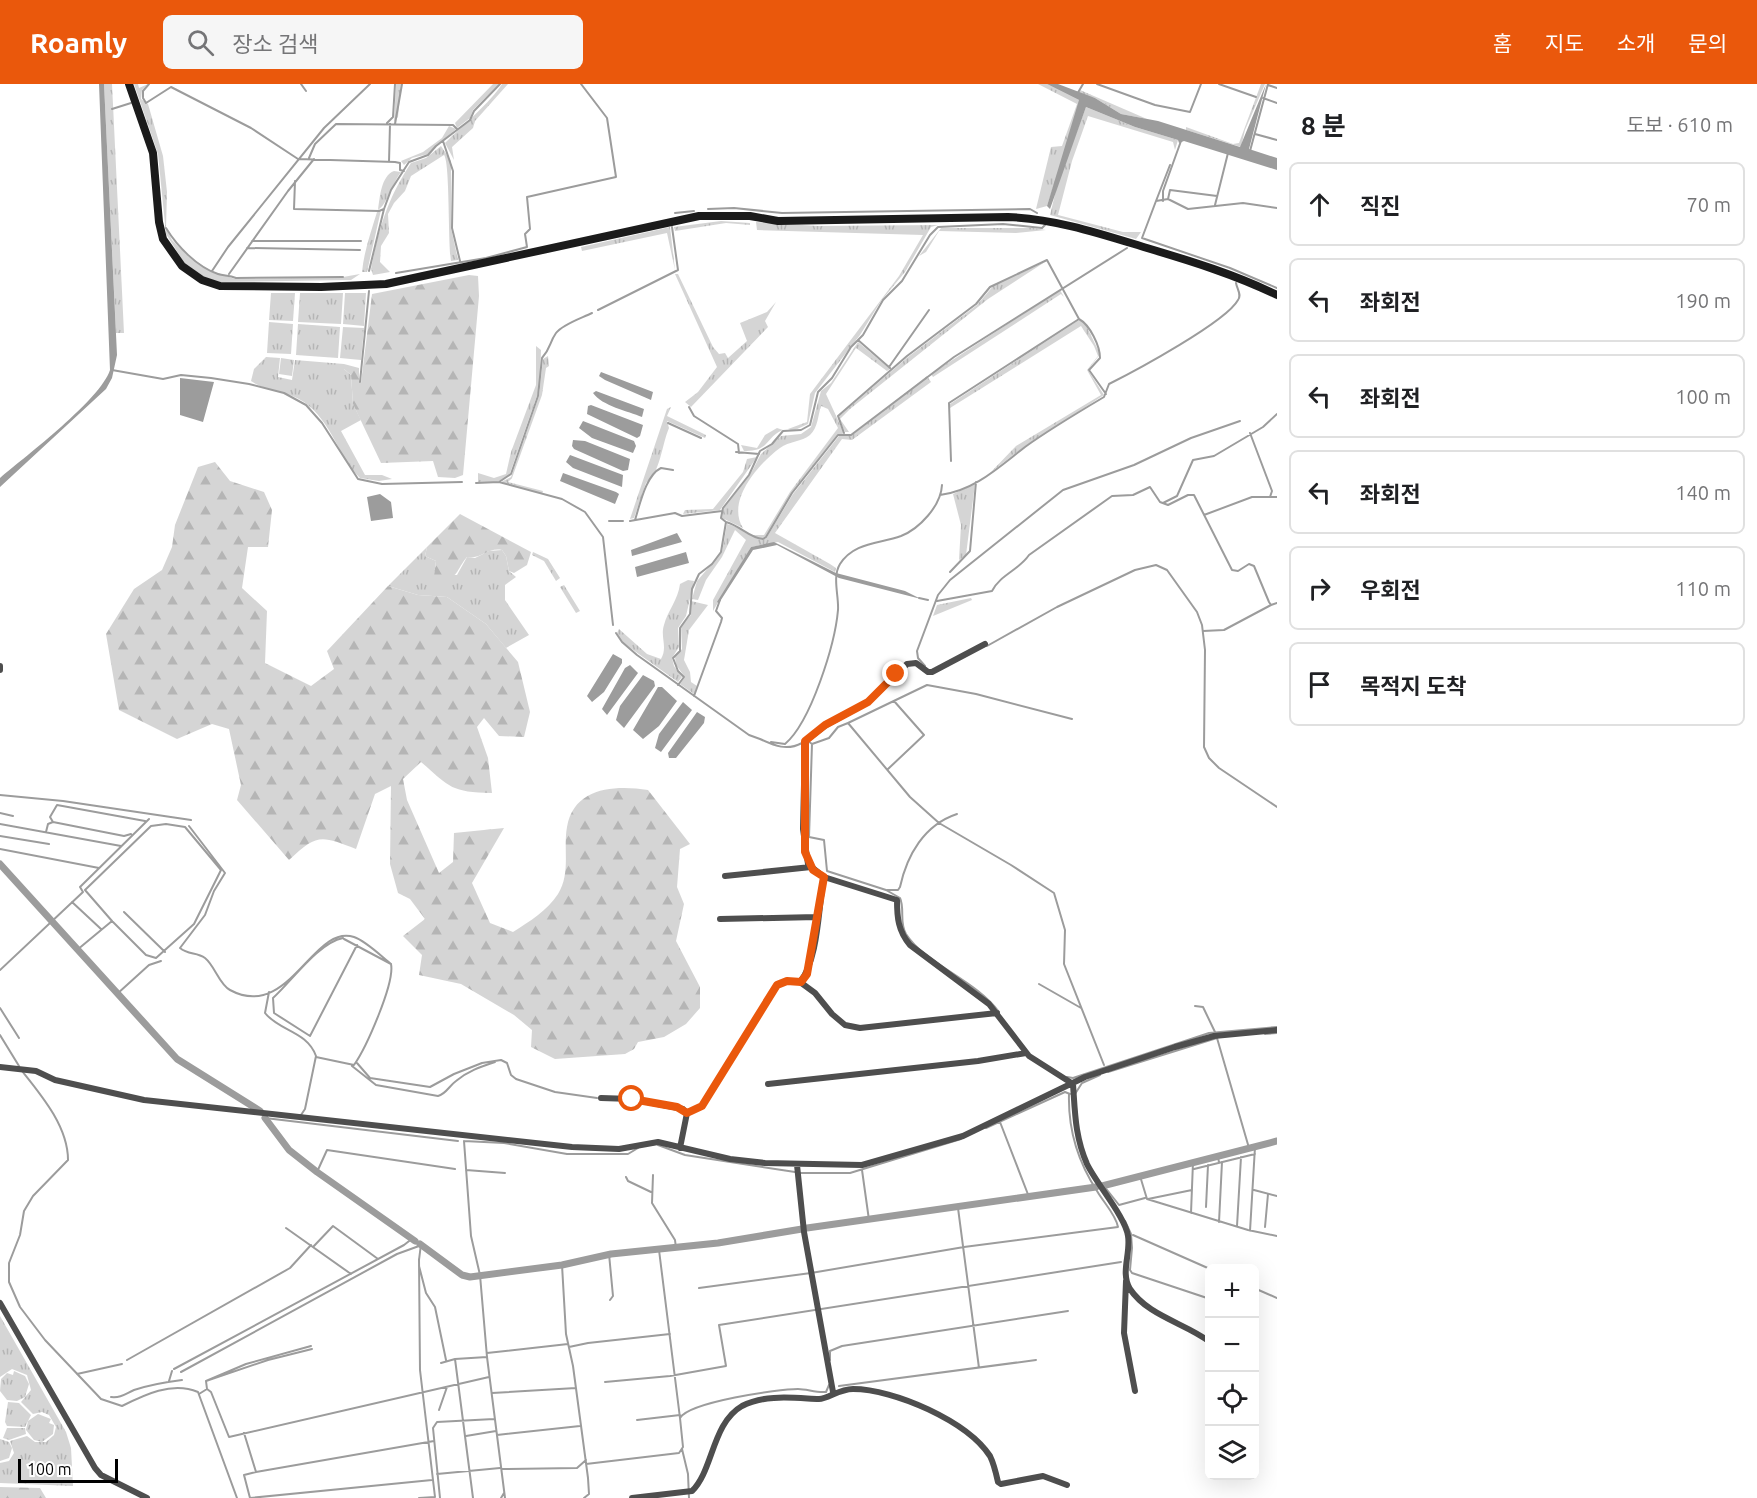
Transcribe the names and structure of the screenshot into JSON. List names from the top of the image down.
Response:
{
  "scale_bar": "100 m",
  "page": {
    "header": "Roamly",
    "search": "장소 검색",
    "nav": [
      "홈",
      "지도",
      "소개",
      "문의"
    ],
    "heading": ["8 분", "도보 · 610 m"],
    "list": [
      ["직진", "70 m"],
      ["좌회전", "190 m"],
      ["좌회전", "100 m"],
      ["좌회전", "140 m"],
      ["우회전", "110 m"],
      "목적지 도착"
    ],
    "map_buttons": ["+", "−"],
    "scale": "100 m"
  }
}
